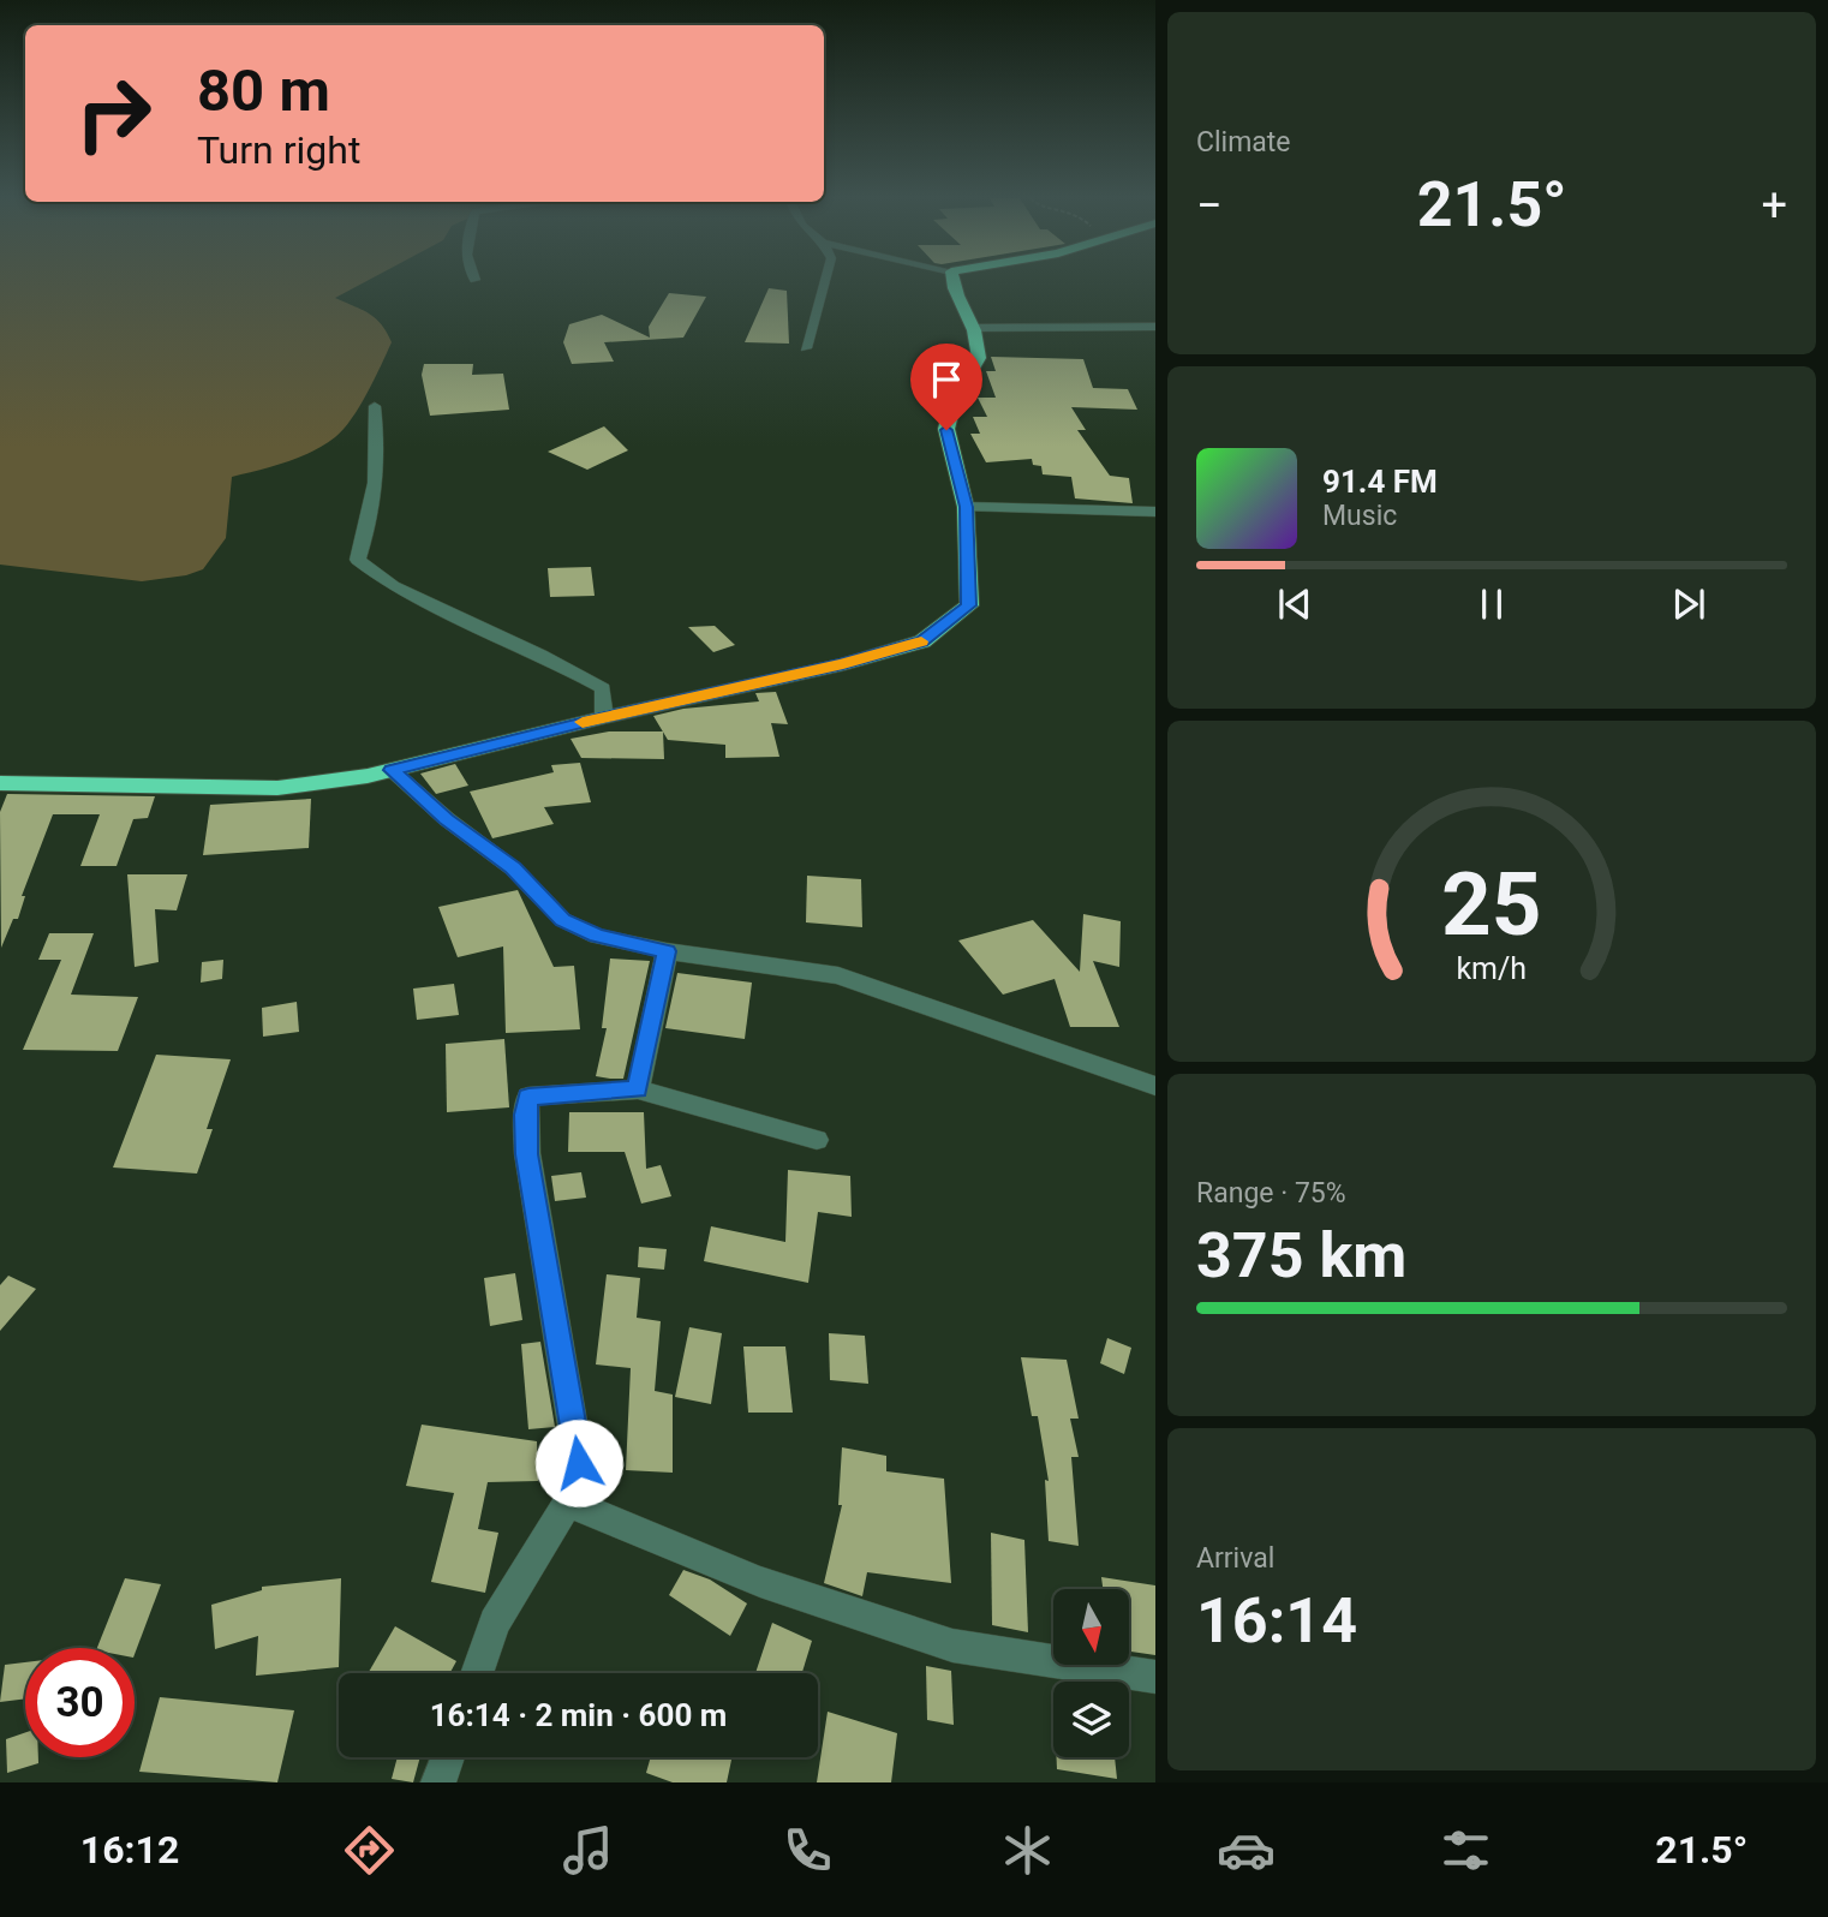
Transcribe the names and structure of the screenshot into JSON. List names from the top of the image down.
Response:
{
  "north": "bottom",
  "page": {
    "tile": [
      "Climate",
      ["Range · 75%", "375 km"],
      ["Arrival", "16:14"]
    ],
    "turn": ["80 m", "Turn right"],
    "heat": ["−", "21.5°", "+"],
    "song": ["91.4 FM", "Music"],
    "limit": "30",
    "trip": "16:14 · 2 min · 600 m",
    "tabs": ["16:12", "21.5°"],
    "gauge": ["25", "km/h"]
  }
}
